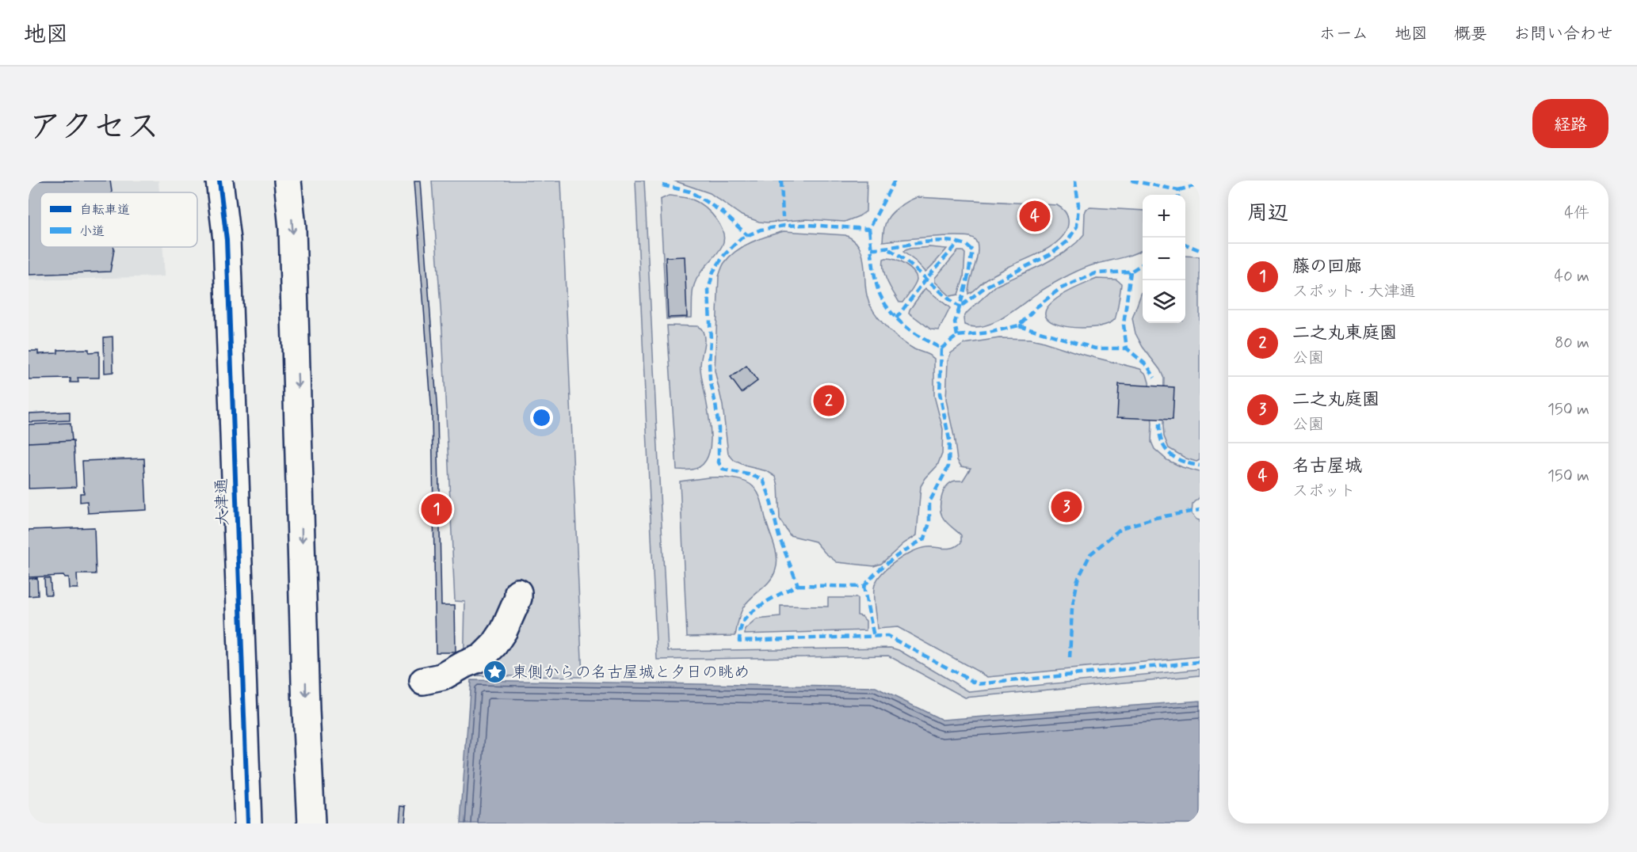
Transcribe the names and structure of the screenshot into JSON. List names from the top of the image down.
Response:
{
  "streets": {
    "street": ["大津通"]
  },
  "places": {
    "place": ["東側からの名古屋城と夕日の眺め"]
  },
  "legend": ["自転車道", "小道"],
  "page": {
    "header": "地図",
    "nav": [
      "ホーム",
      "地図",
      "概要",
      "お問い合わせ"
    ],
    "title": "アクセス",
    "buttons": "経路",
    "heading": ["周辺", "4件"],
    "map_buttons": ["+", "−"],
    "pins": [
      "4",
      "2",
      "3",
      "1"
    ],
    "list": [
      {
        "mark": "1",
        "name": "藤の回廊",
        "note": "スポット · 大津通",
        "value": "40 m"
      },
      {
        "mark": "2",
        "name": "二之丸東庭園",
        "note": "公園",
        "value": "80 m"
      },
      {
        "mark": "3",
        "name": "二之丸庭園",
        "note": "公園",
        "value": "150 m"
      },
      {
        "mark": "4",
        "name": "名古屋城",
        "note": "スポット",
        "value": "150 m"
      }
    ]
  }
}
